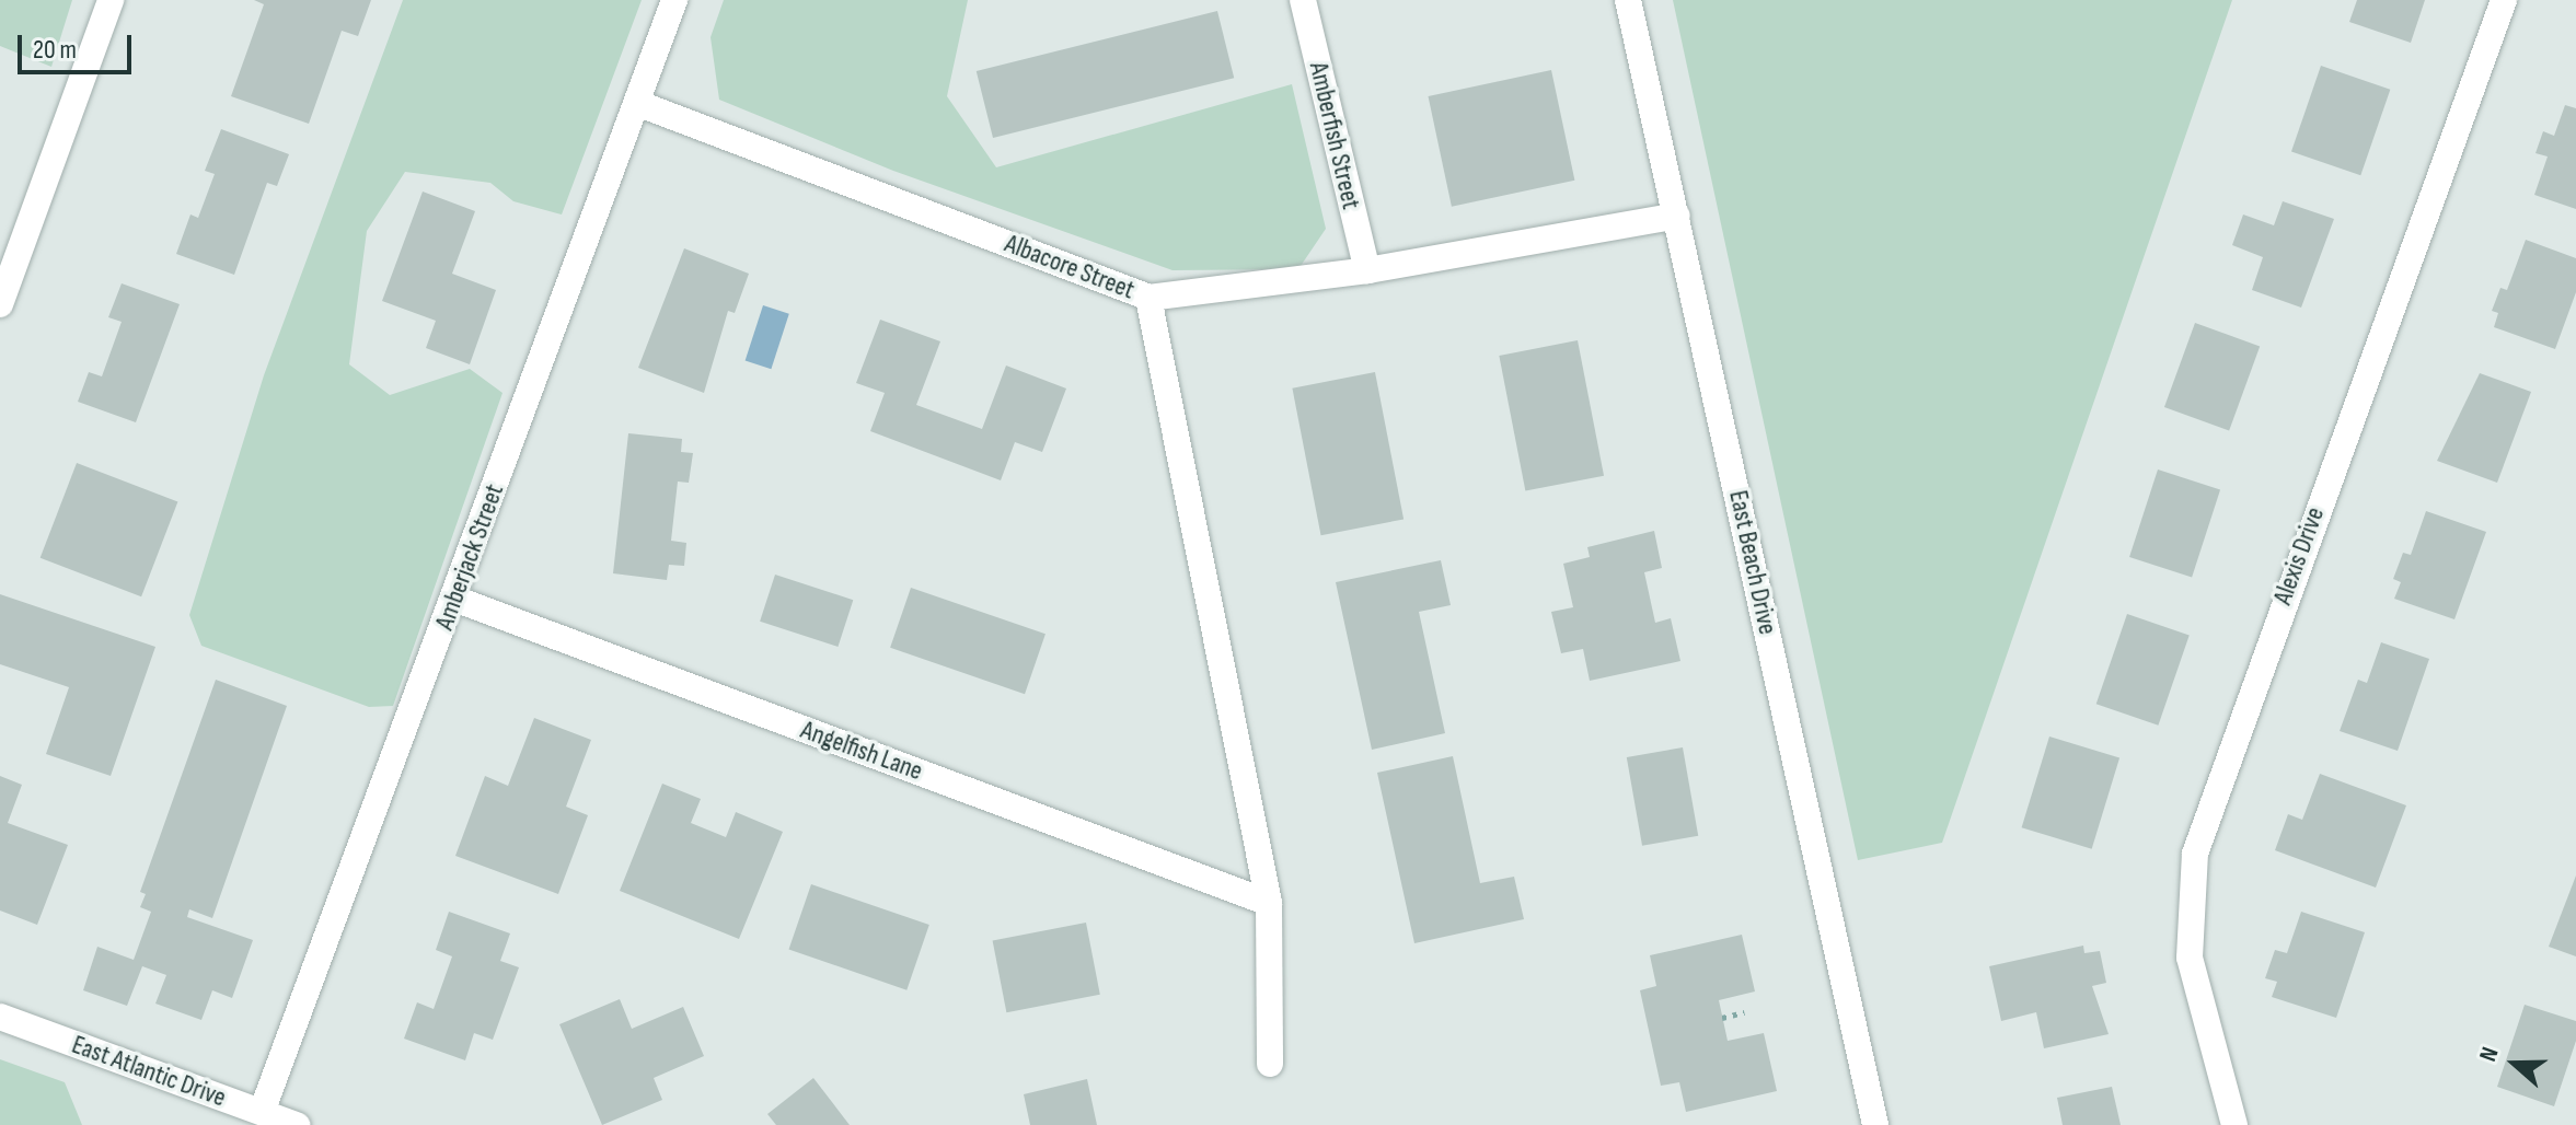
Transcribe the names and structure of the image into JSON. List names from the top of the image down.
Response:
{
  "streets": {
    "street": [
      "Amberfish Street",
      "Albacore Street",
      "Alexis Drive",
      "Amberjack Street",
      "East Beach Drive",
      "Angelfish Lane",
      "East Atlantic Drive"
    ]
  },
  "crossings": [
    ["Amberfish Street", "Albacore Street"],
    ["Albacore Street", "Amberjack Street"],
    ["Albacore Street", "East Beach Drive"],
    ["Amberjack Street", "Angelfish Lane"],
    ["Amberjack Street", "East Atlantic Drive"]
  ],
  "scale_bar": "20 m",
  "north": "left"
}
